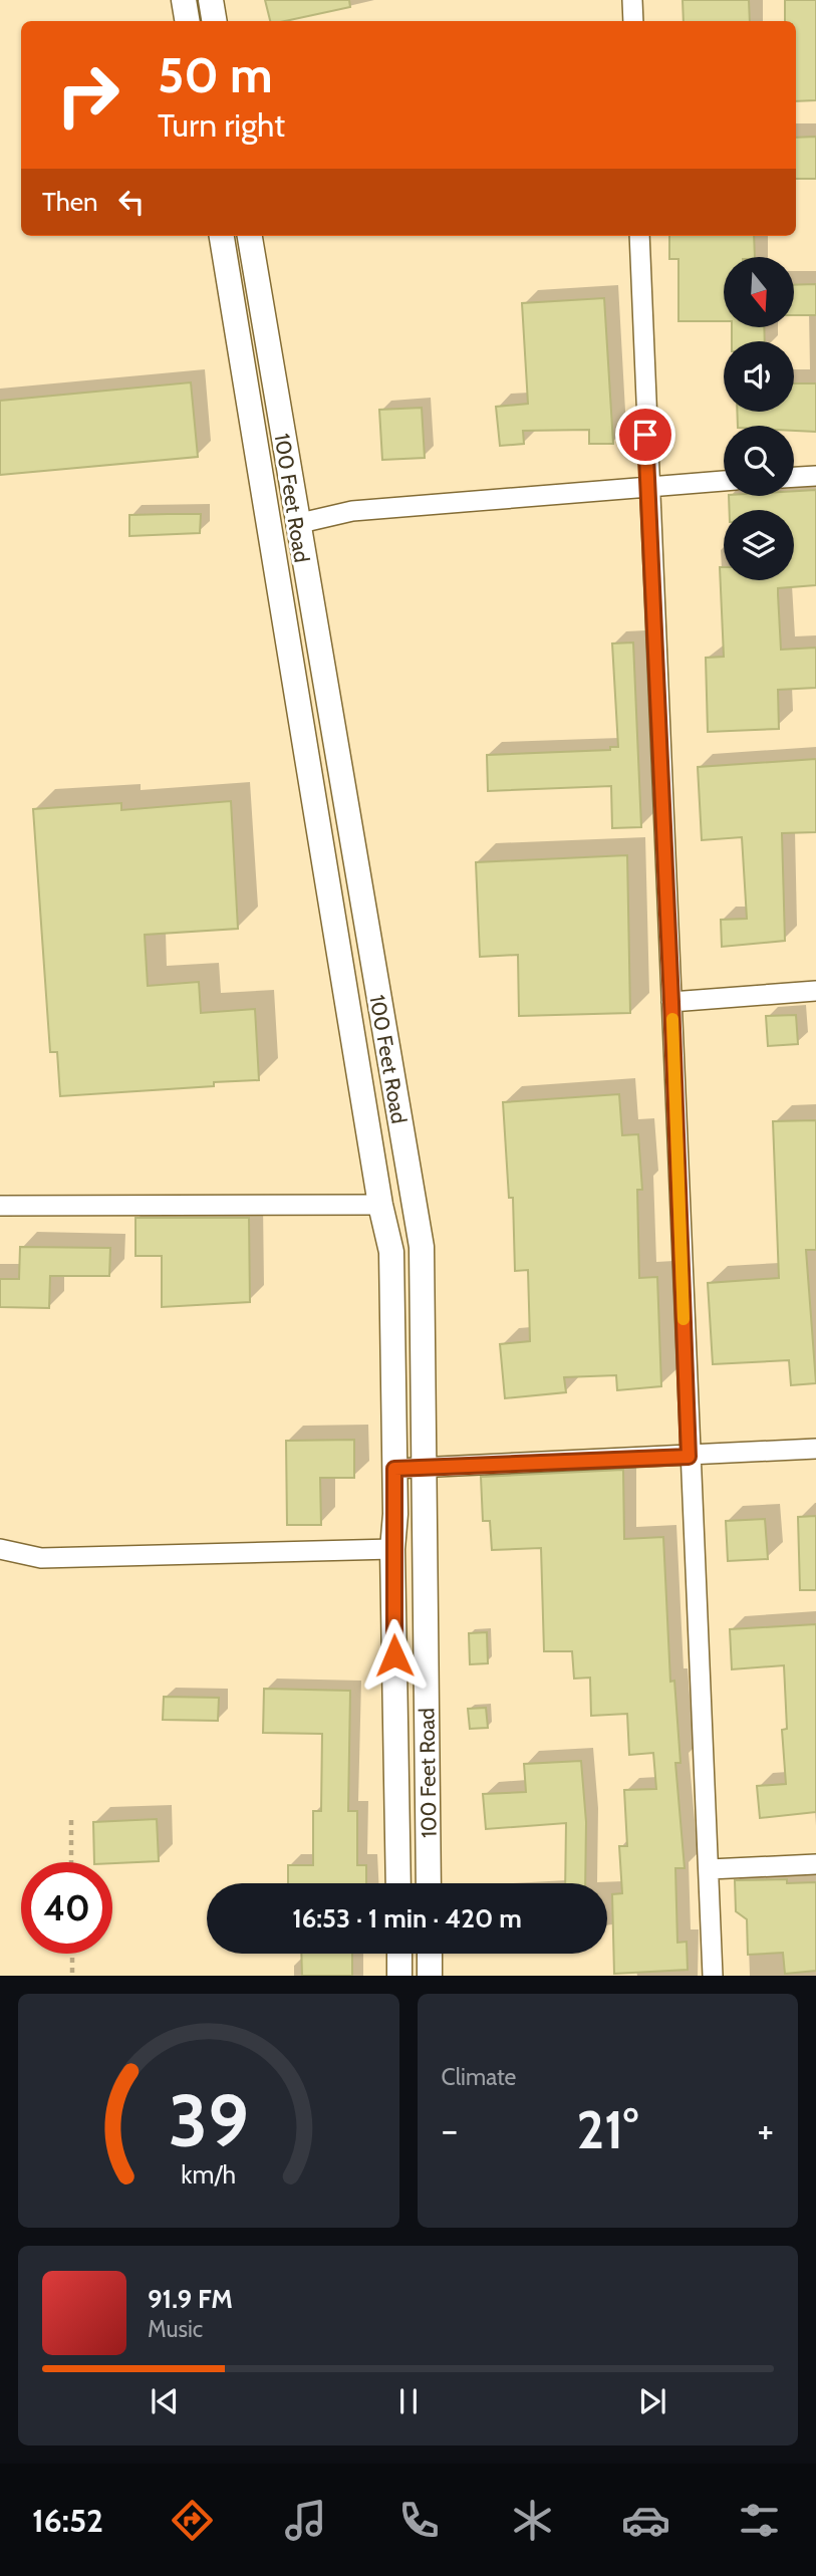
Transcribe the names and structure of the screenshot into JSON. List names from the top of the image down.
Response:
{
  "streets": {
    "street": ["100 Feet Road"]
  },
  "north": "bottom",
  "page": {
    "turn": ["50 m", "Turn right"],
    "then": "Then",
    "limit": "40",
    "trip": "16:53 · 1 min · 420 m",
    "tile": "Climate",
    "heat": ["−", "21°", "+"],
    "song": ["91.9 FM", "Music"],
    "tabs": "16:52",
    "gauge": ["39", "km/h"]
  }
}
